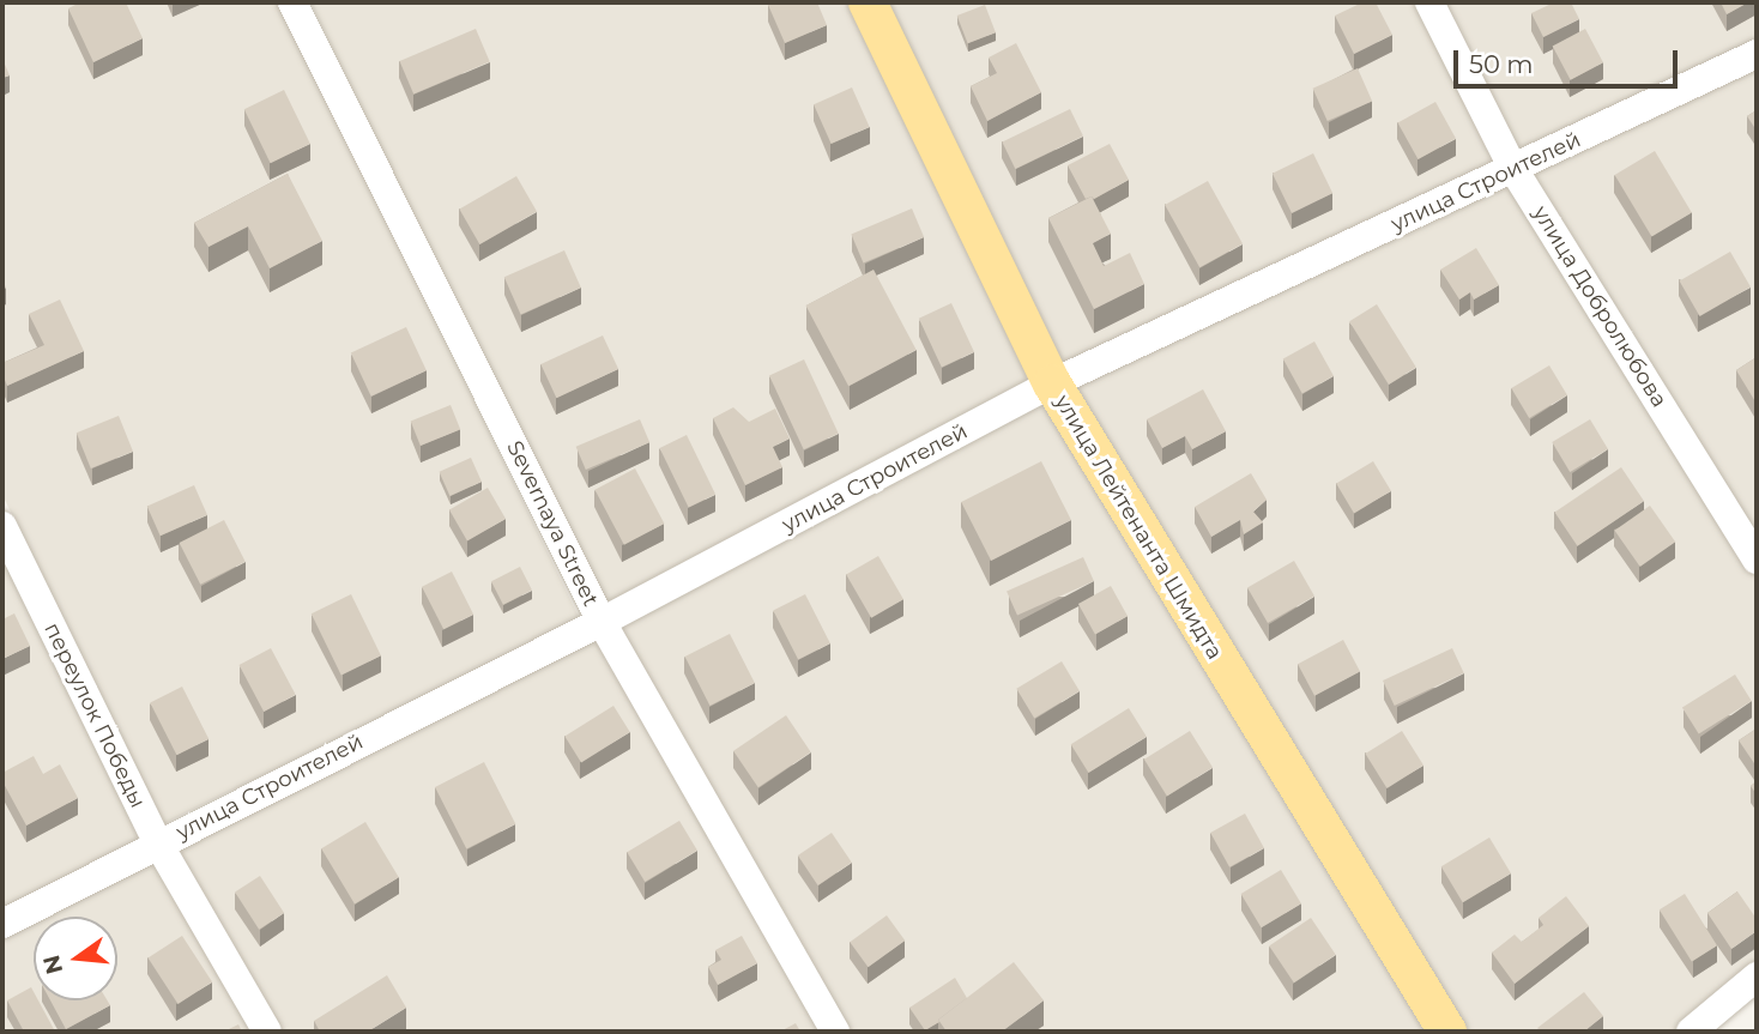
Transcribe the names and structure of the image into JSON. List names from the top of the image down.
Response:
{
  "streets": {
    "main road": ["улица Лейтенанта Шмидта"],
    "street": [
      "улица Строителей",
      "улица Добролюбова",
      "Severnaya Street",
      "переулок Победы"
    ]
  },
  "crossings": [
    ["улица Строителей", "улица Добролюбова"],
    ["улица Строителей", "Severnaya Street"],
    ["улица Строителей", "улица Лейтенанта Шмидта"],
    ["улица Строителей", "переулок Победы"]
  ],
  "scale_bar": "50 m",
  "north": "left"
}
